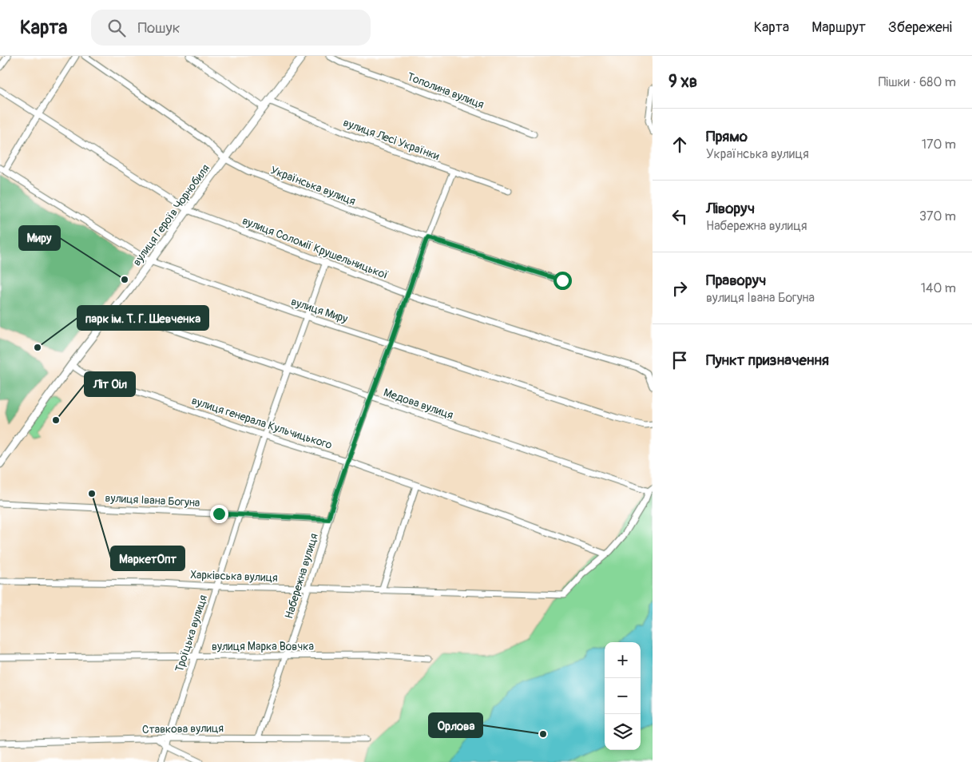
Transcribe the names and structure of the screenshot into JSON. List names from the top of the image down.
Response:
{
  "streets": {
    "street": [
      "Тополина вулиця",
      "вулиця Лесі Українки",
      "Українська вулиця",
      "вулиця Героїв Чорнобиля",
      "вулиця Соломії Крушельницької",
      "вулиця Миру",
      "Медова вулиця",
      "вулиця генерала Кульчицького",
      "вулиця Івана Богуна",
      "Харківська вулиця",
      "Набережна вулиця",
      "Троїцька вулиця",
      "вулиця Марка Вовчка",
      "Ставкова вулиця"
    ]
  },
  "crossings": [
    ["вулиця Лесі Українки", "вулиця Героїв Чорнобиля"],
    ["вулиця Лесі Українки", "Набережна вулиця"],
    ["Українська вулиця", "вулиця Героїв Чорнобиля"],
    ["Українська вулиця", "Набережна вулиця"],
    ["вулиця Героїв Чорнобиля", "вулиця Соломії Крушельницької"],
    ["вулиця Героїв Чорнобиля", "вулиця Миру"],
    ["вулиця Героїв Чорнобиля", "Медова вулиця"],
    ["вулиця Героїв Чорнобиля", "вулиця генерала Кульчицького"],
    ["вулиця Соломії Крушельницької", "Набережна вулиця"],
    ["вулиця Соломії Крушельницької", "Троїцька вулиця"],
    ["вулиця Миру", "Набережна вулиця"],
    ["вулиця Миру", "Троїцька вулиця"],
    ["Медова вулиця", "Набережна вулиця"],
    ["Медова вулиця", "Троїцька вулиця"],
    ["вулиця генерала Кульчицького", "Харківська вулиця"],
    ["вулиця генерала Кульчицького", "Набережна вулиця"],
    ["вулиця генерала Кульчицького", "Троїцька вулиця"],
    ["вулиця Івана Богуна", "Набережна вулиця"],
    ["вулиця Івана Богуна", "Троїцька вулиця"],
    ["Харківська вулиця", "Набережна вулиця"],
    ["Харківська вулиця", "Троїцька вулиця"],
    ["Набережна вулиця", "вулиця Марка Вовчка"],
    ["Набережна вулиця", "Ставкова вулиця"],
    ["Троїцька вулиця", "вулиця Марка Вовчка"],
    ["Троїцька вулиця", "Ставкова вулиця"]
  ],
  "places": [
    "Миру",
    "парк ім. Т. Г. Шевченка",
    "Літ Оіл",
    "МаркетОпт",
    "Орлова"
  ],
  "page": {
    "header": "Карта",
    "search": "Пошук",
    "nav": ["Карта", "Маршрут", "Збережені"],
    "heading": ["9 хв", "Пішки · 680 m"],
    "list": [
      ["Прямо", "Українська вулиця", "170 m"],
      ["Ліворуч", "Набережна вулиця", "370 m"],
      ["Праворуч", "вулиця Івана Богуна", "140 m"],
      "Пункт призначення"
    ],
    "map_buttons": ["+", "−"]
  }
}
